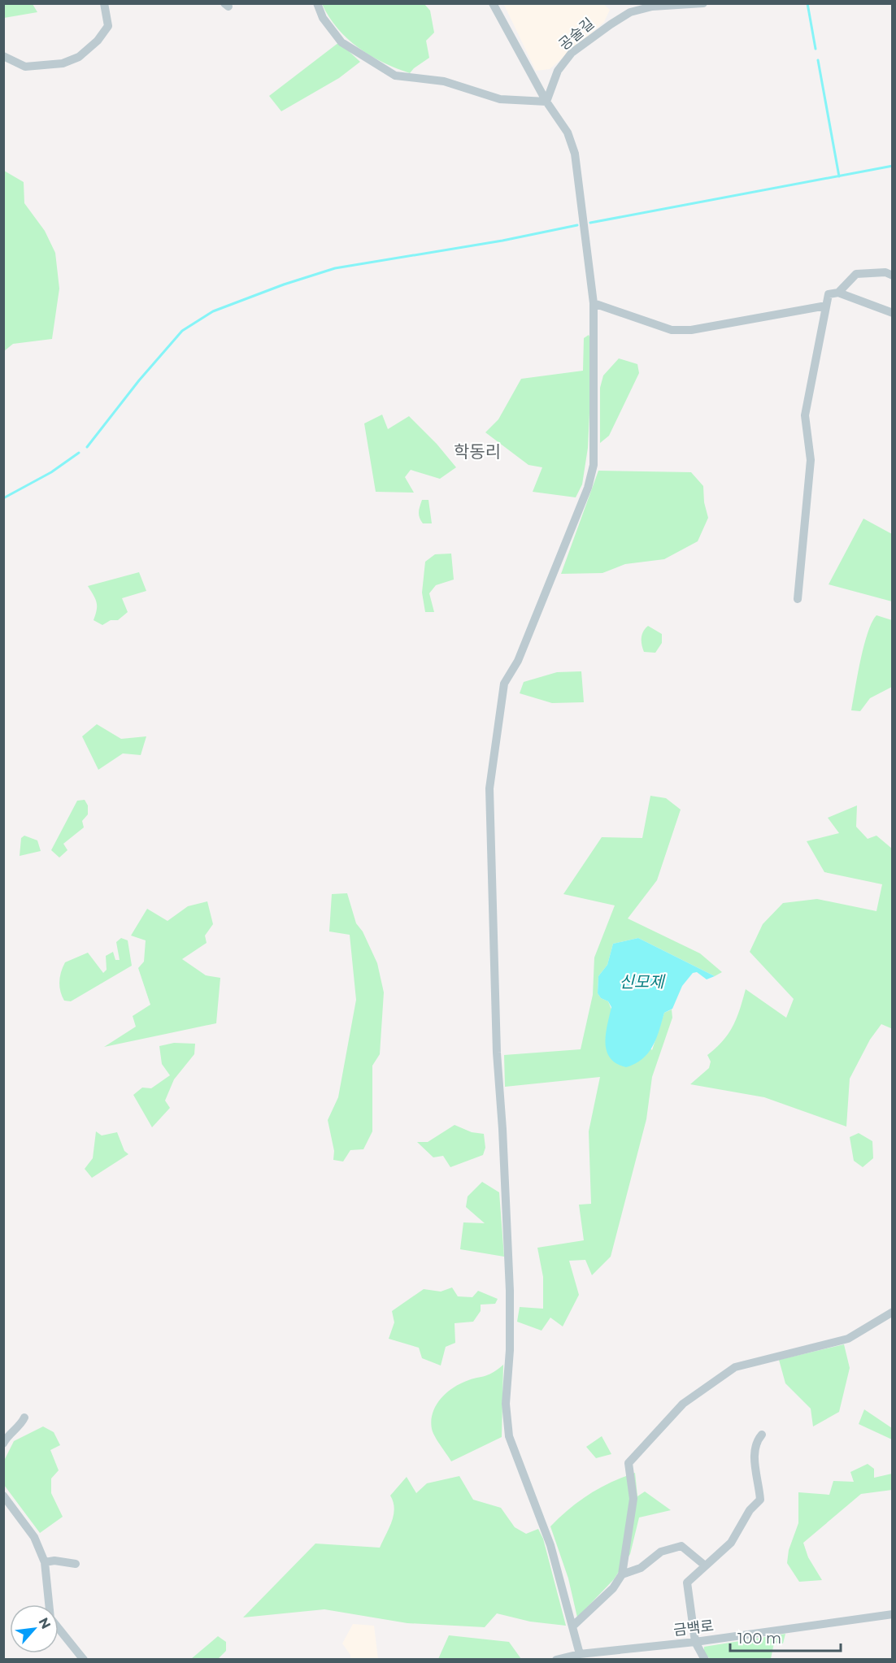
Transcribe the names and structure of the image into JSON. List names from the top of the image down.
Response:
{
  "streets": {
    "street": ["공술길", "금백로"]
  },
  "districts": ["학동리"],
  "water": ["신모제"],
  "scale_bar": "100 m",
  "north": "top right"
}
